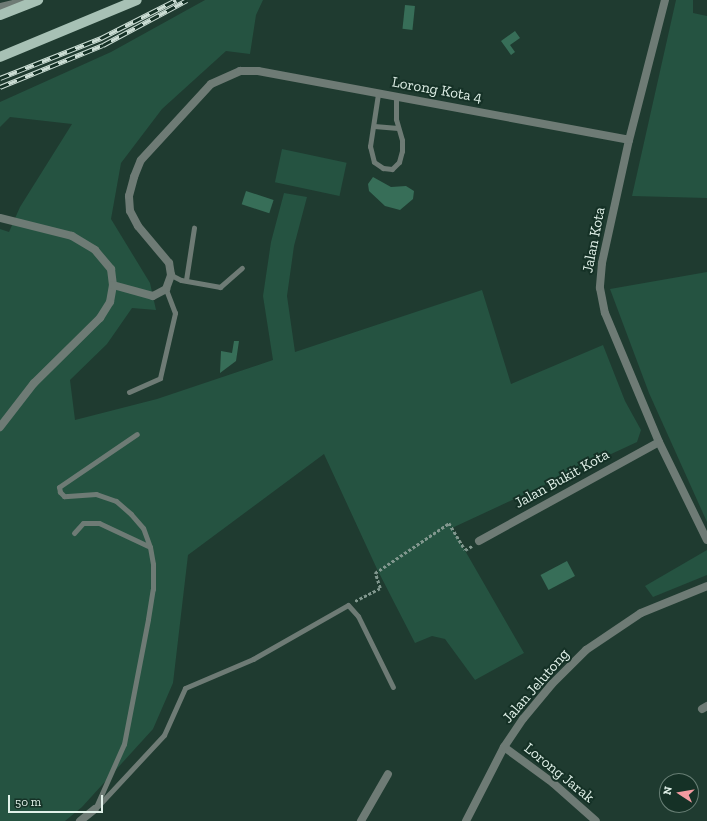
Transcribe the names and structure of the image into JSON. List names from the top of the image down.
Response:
{
  "streets": {
    "street": [
      "Lorong Kota 4",
      "Jalan Kota",
      "Jalan Bukit Kota",
      "Jalan Jelutong",
      "Lorong Jarak"
    ]
  },
  "crossings": [
    ["Lorong Kota 4", "Jalan Kota"],
    ["Jalan Kota", "Jalan Bukit Kota"],
    ["Jalan Jelutong", "Lorong Jarak"]
  ],
  "scale_bar": "50 m",
  "north": "left"
}
